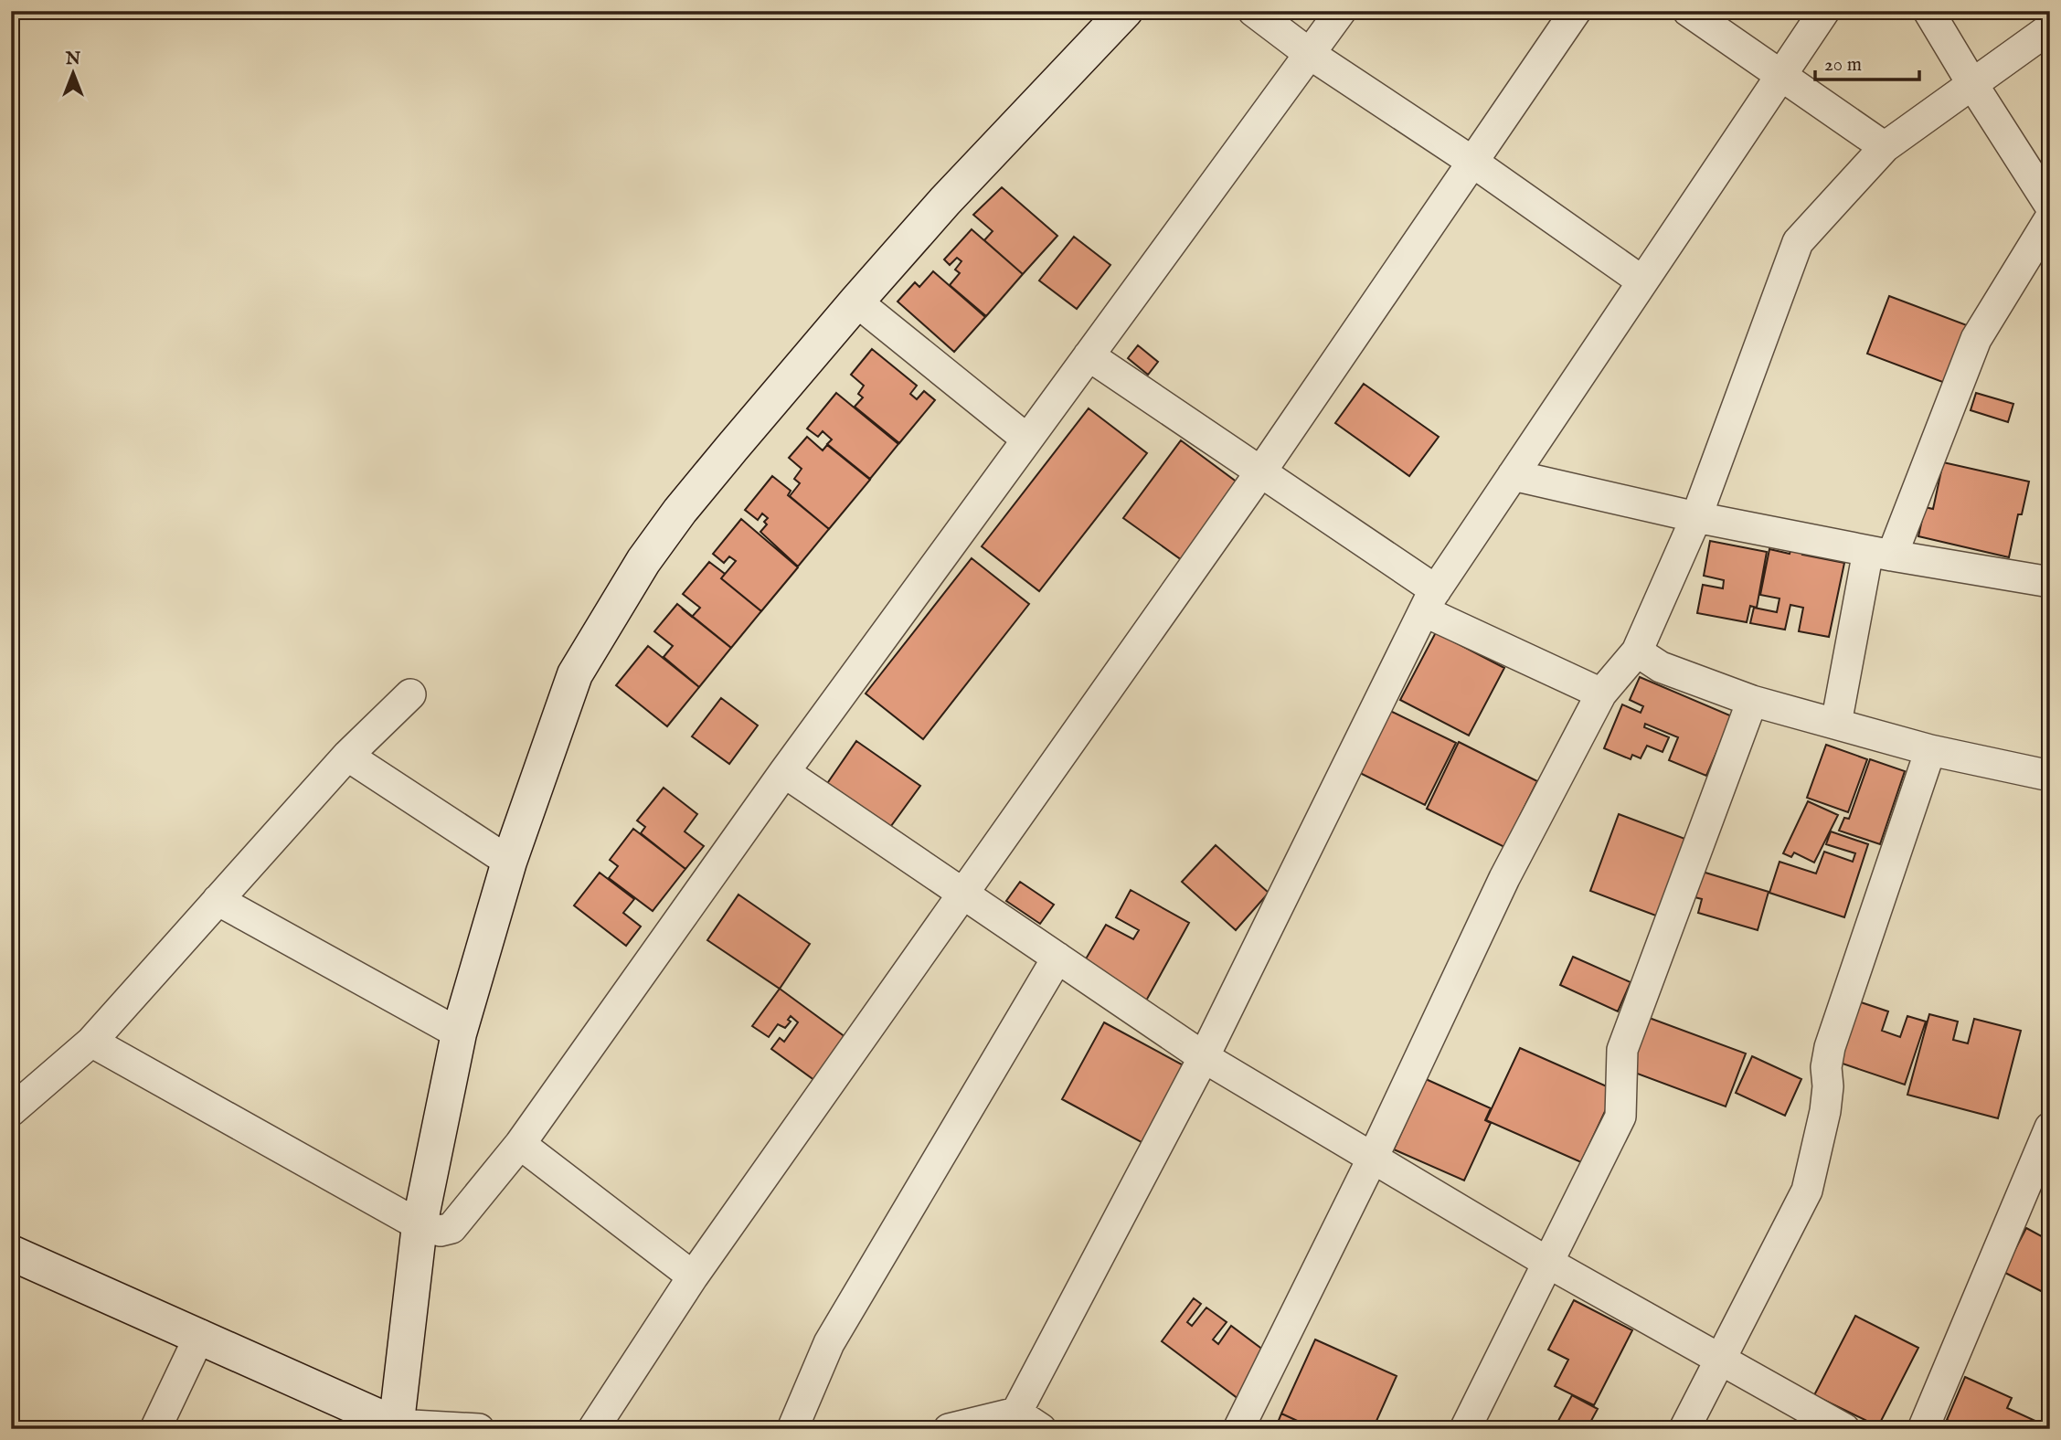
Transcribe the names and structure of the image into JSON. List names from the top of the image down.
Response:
{
  "scale_bar": "20 m",
  "north": "top"
}
